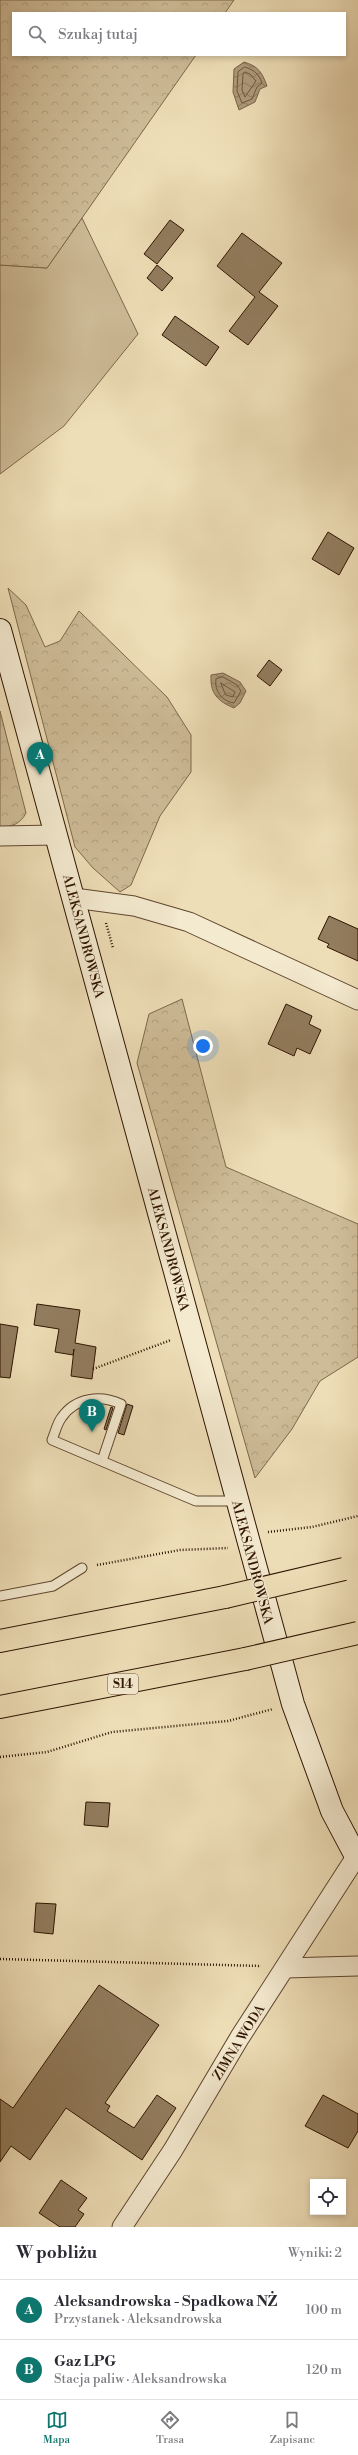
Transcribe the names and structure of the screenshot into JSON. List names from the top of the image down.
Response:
{
  "streets": {
    "highway": ["S14"],
    "main road": ["ALEKSANDROWSKA"],
    "street": ["ZIMNA WODA"]
  },
  "crossings": [
    ["ALEKSANDROWSKA", "ZIMNA WODA"]
  ],
  "page": {
    "search": "Szukaj tutaj",
    "pins": ["A", "B"],
    "heading": ["W pobliżu", "Wyniki: 2"],
    "list": [
      {
        "mark": "A",
        "name": "Aleksandrowska - Spadkowa NŻ",
        "note": "Przystanek · Aleksandrowska",
        "value": "100 m"
      },
      {
        "mark": "B",
        "name": "Gaz LPG",
        "note": "Stacja paliw · Aleksandrowska",
        "value": "120 m"
      }
    ],
    "nav": ["Mapa", "Trasa", "Zapisane"]
  }
}
